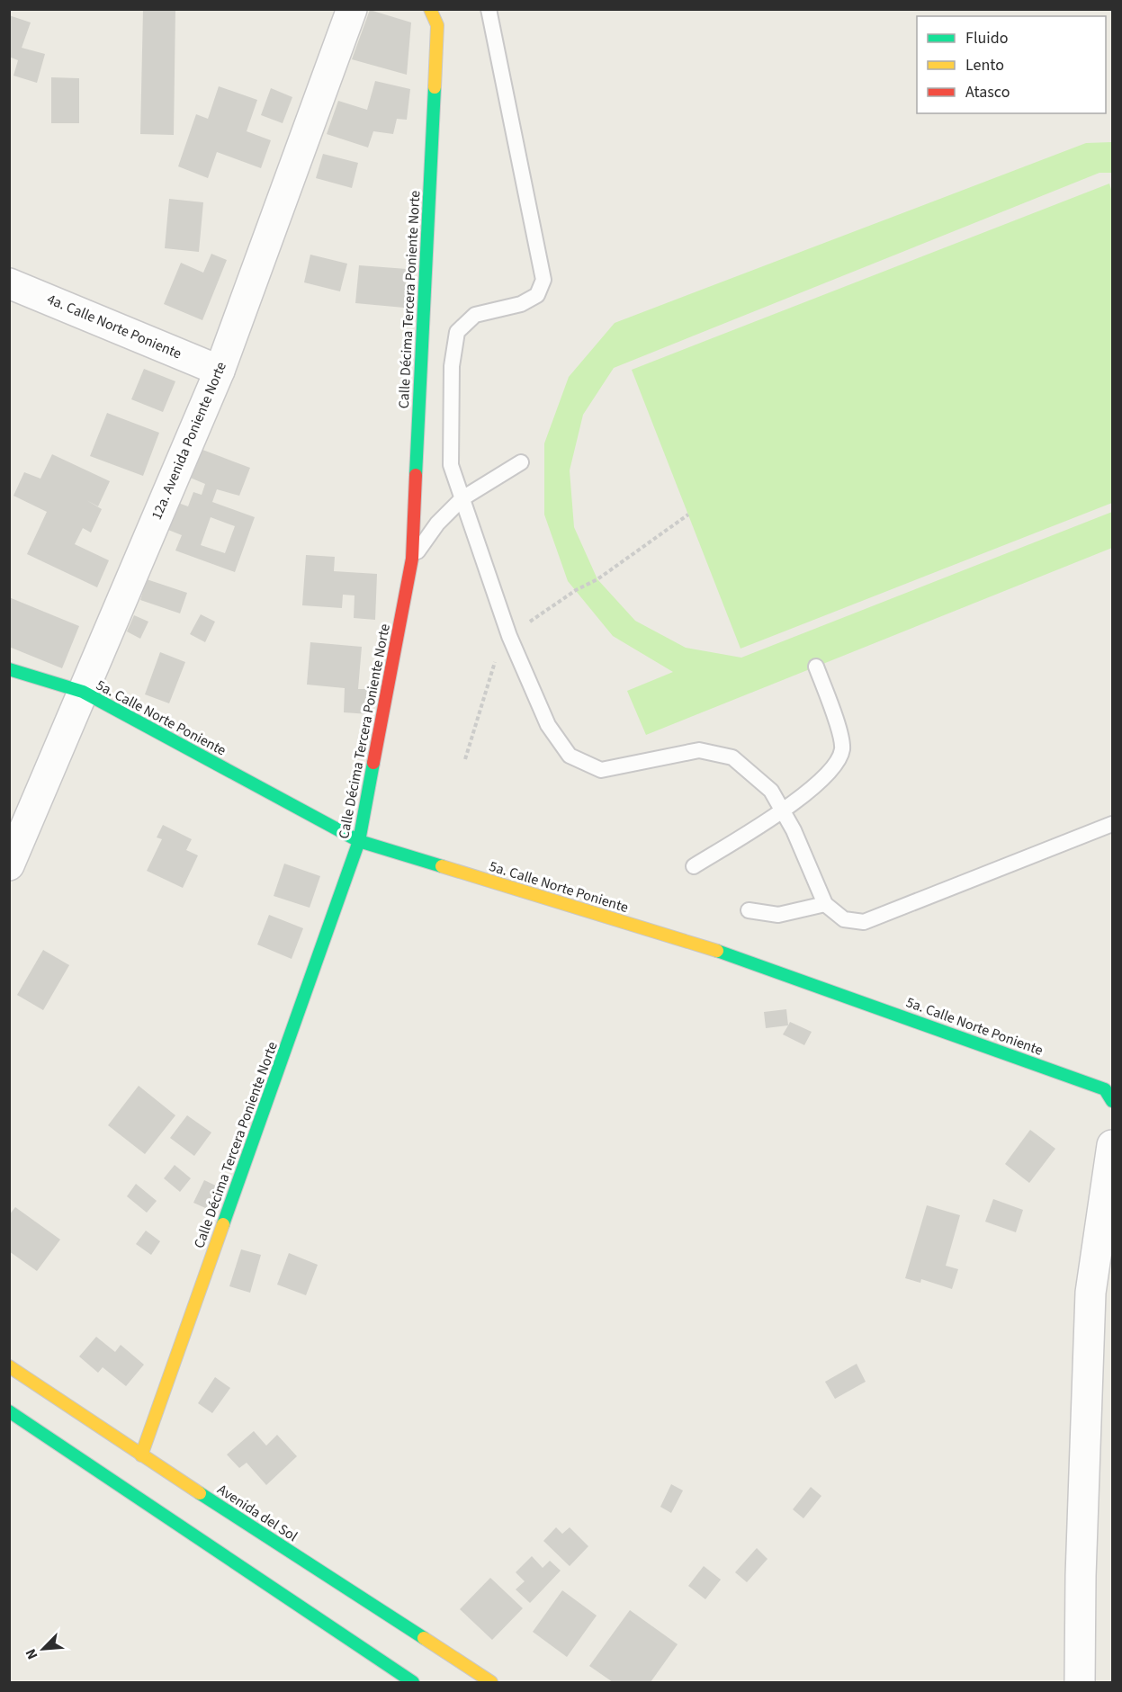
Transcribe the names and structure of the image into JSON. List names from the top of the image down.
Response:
{
  "streets": {
    "street": [
      "Calle Décima Tercera Poniente Norte",
      "4a. Calle Norte Poniente",
      "12a. Avenida Poniente Norte",
      "5a. Calle Norte Poniente",
      "Avenida del Sol"
    ]
  },
  "crossings": [
    ["Calle Décima Tercera Poniente Norte", "5a. Calle Norte Poniente"],
    ["Calle Décima Tercera Poniente Norte", "Avenida del Sol"],
    ["4a. Calle Norte Poniente", "12a. Avenida Poniente Norte"],
    ["12a. Avenida Poniente Norte", "5a. Calle Norte Poniente"]
  ],
  "legend": ["Fluido", "Lento", "Atasco"],
  "north": "bottom left"
}
